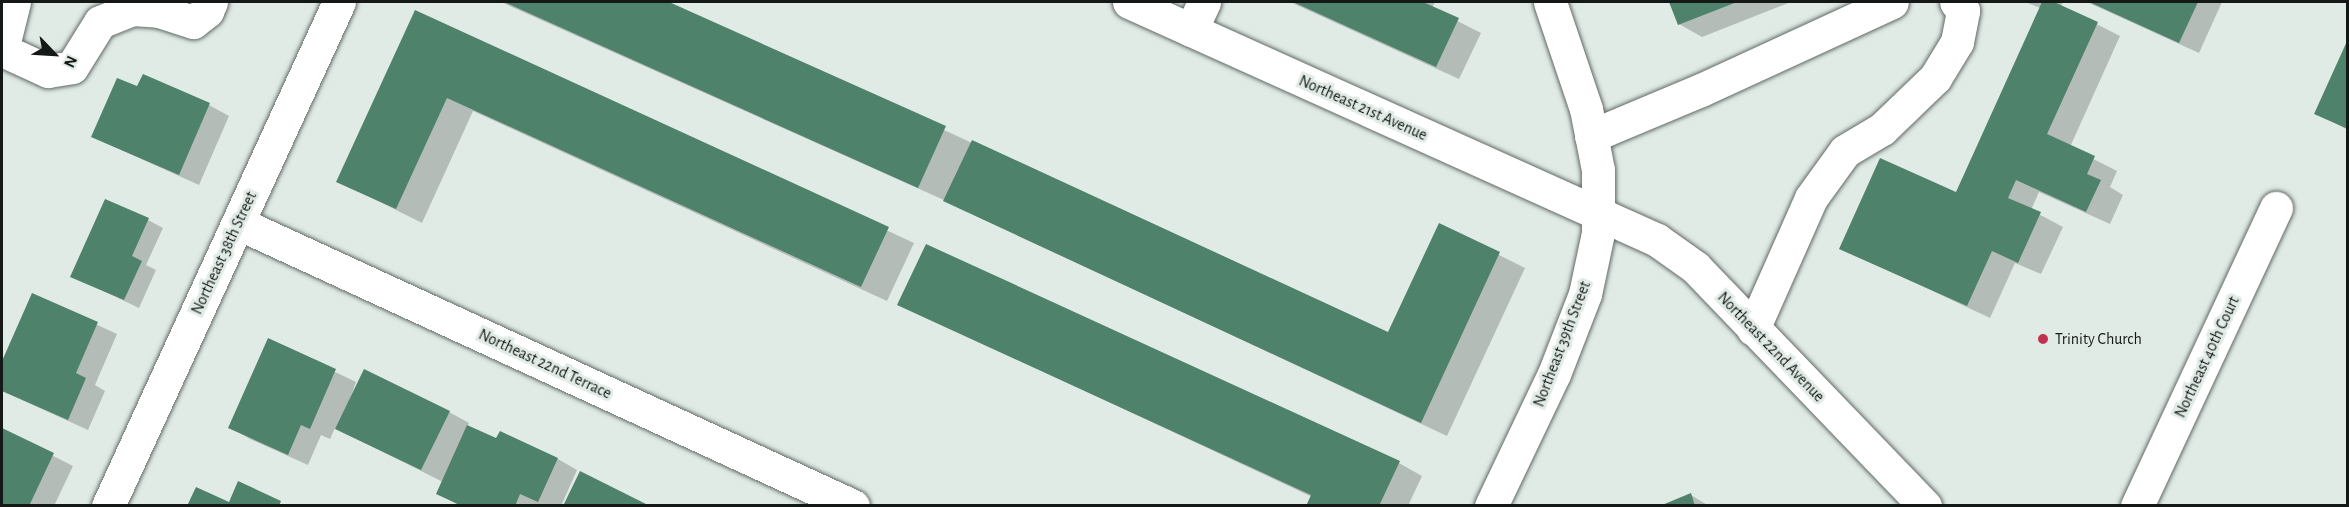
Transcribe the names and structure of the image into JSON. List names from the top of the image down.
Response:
{
  "streets": {
    "street": [
      "Northeast 21st Avenue",
      "Northeast 38th Street",
      "Northeast 39th Street",
      "Northeast 22nd Avenue",
      "Northeast 40th Court",
      "Northeast 22nd Terrace"
    ]
  },
  "crossings": [
    ["Northeast 21st Avenue", "Northeast 39th Street"],
    ["Northeast 21st Avenue", "Northeast 22nd Avenue"],
    ["Northeast 38th Street", "Northeast 22nd Terrace"],
    ["Northeast 39th Street", "Northeast 22nd Avenue"]
  ],
  "places": ["Trinity Church"],
  "north": "bottom right"
}
